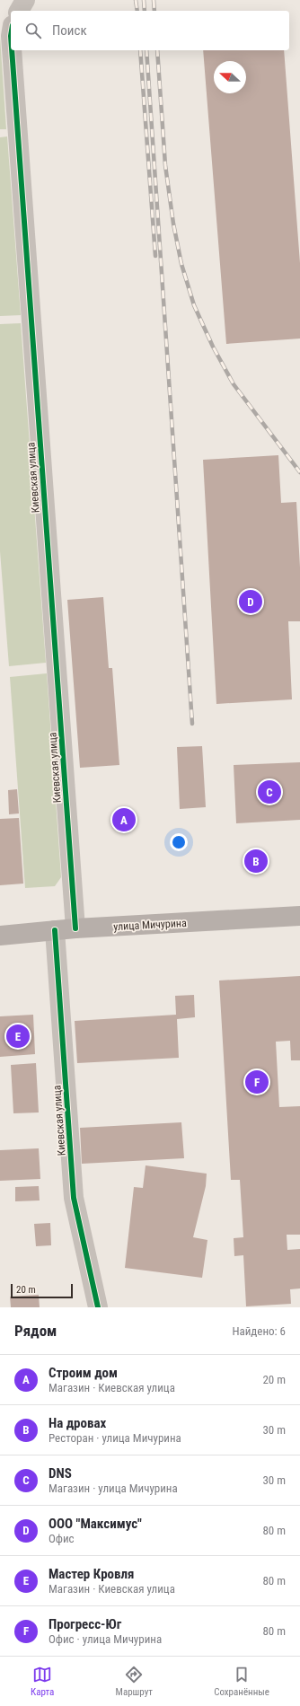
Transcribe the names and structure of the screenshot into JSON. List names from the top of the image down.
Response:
{
  "streets": {
    "street": ["Киевская улица", "улица Мичурина"]
  },
  "crossings": [
    ["Киевская улица", "улица Мичурина"]
  ],
  "scale_bar": "20 m",
  "north": "left",
  "page": {
    "search": "Поиск",
    "pins": [
      "D",
      "C",
      "A",
      "B",
      "E",
      "F"
    ],
    "scale": "20 m",
    "heading": ["Рядом", "Найдено: 6"],
    "list": [
      {
        "mark": "A",
        "name": "Строим дом",
        "note": "Магазин · Киевская улица",
        "value": "20 m"
      },
      {
        "mark": "B",
        "name": "На дровах",
        "note": "Ресторан · улица Мичурина",
        "value": "30 m"
      },
      {
        "mark": "C",
        "name": "DNS",
        "note": "Магазин · улица Мичурина",
        "value": "30 m"
      },
      {
        "mark": "D",
        "name": "ООО \"Максимус\"",
        "note": "Офис",
        "value": "80 m"
      },
      {
        "mark": "E",
        "name": "Мастер Кровля",
        "note": "Магазин · Киевская улица",
        "value": "80 m"
      },
      {
        "mark": "F",
        "name": "Прогресс-Юг",
        "note": "Офис · улица Мичурина",
        "value": "80 m"
      }
    ],
    "nav": ["Карта", "Маршрут", "Сохранённые"]
  }
}
